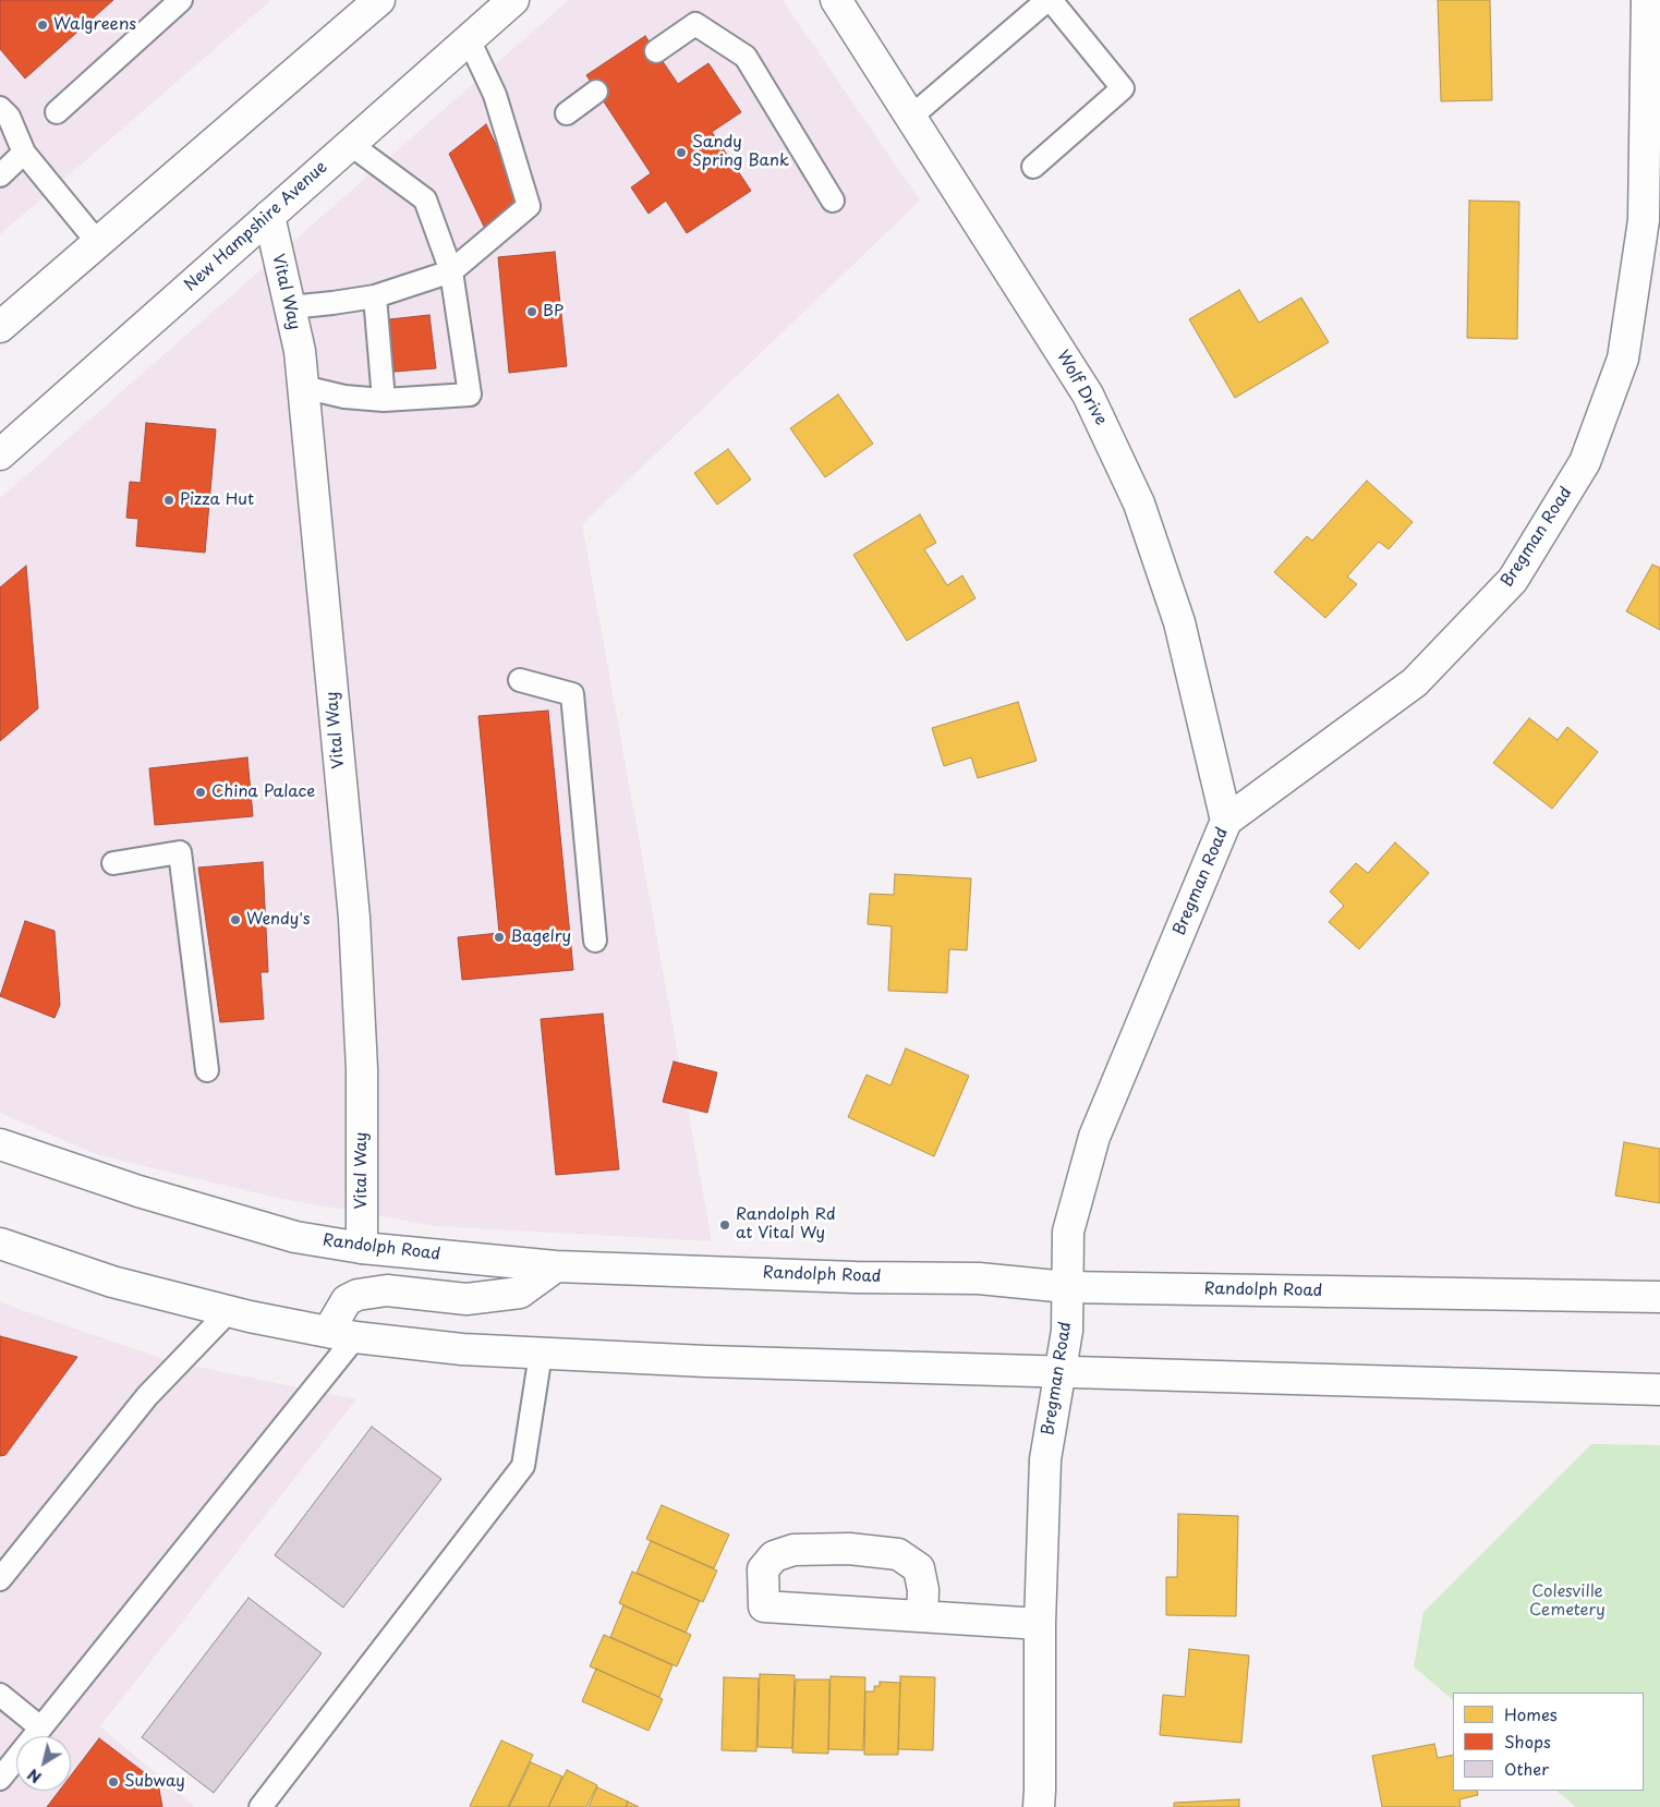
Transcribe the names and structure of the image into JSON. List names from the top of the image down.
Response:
{
  "streets": {
    "main road": [
      "New Hampshire Avenue",
      "Vital Way",
      "Wolf Drive",
      "Bregman Road",
      "Randolph Road"
    ]
  },
  "crossings": [
    ["New Hampshire Avenue", "Vital Way"],
    ["Vital Way", "Randolph Road"],
    ["Wolf Drive", "Bregman Road"],
    ["Bregman Road", "Randolph Road"]
  ],
  "parks": ["Colesville Cemetery"],
  "places": [
    "Walgreens",
    "Sandy Spring Bank",
    "BP",
    "Pizza Hut",
    "China Palace",
    "Wendy's",
    "Bagelry",
    "Randolph Rd at Vital Wy",
    "Subway"
  ],
  "legend": ["Homes", "Shops", "Other"],
  "north": "bottom left"
}
